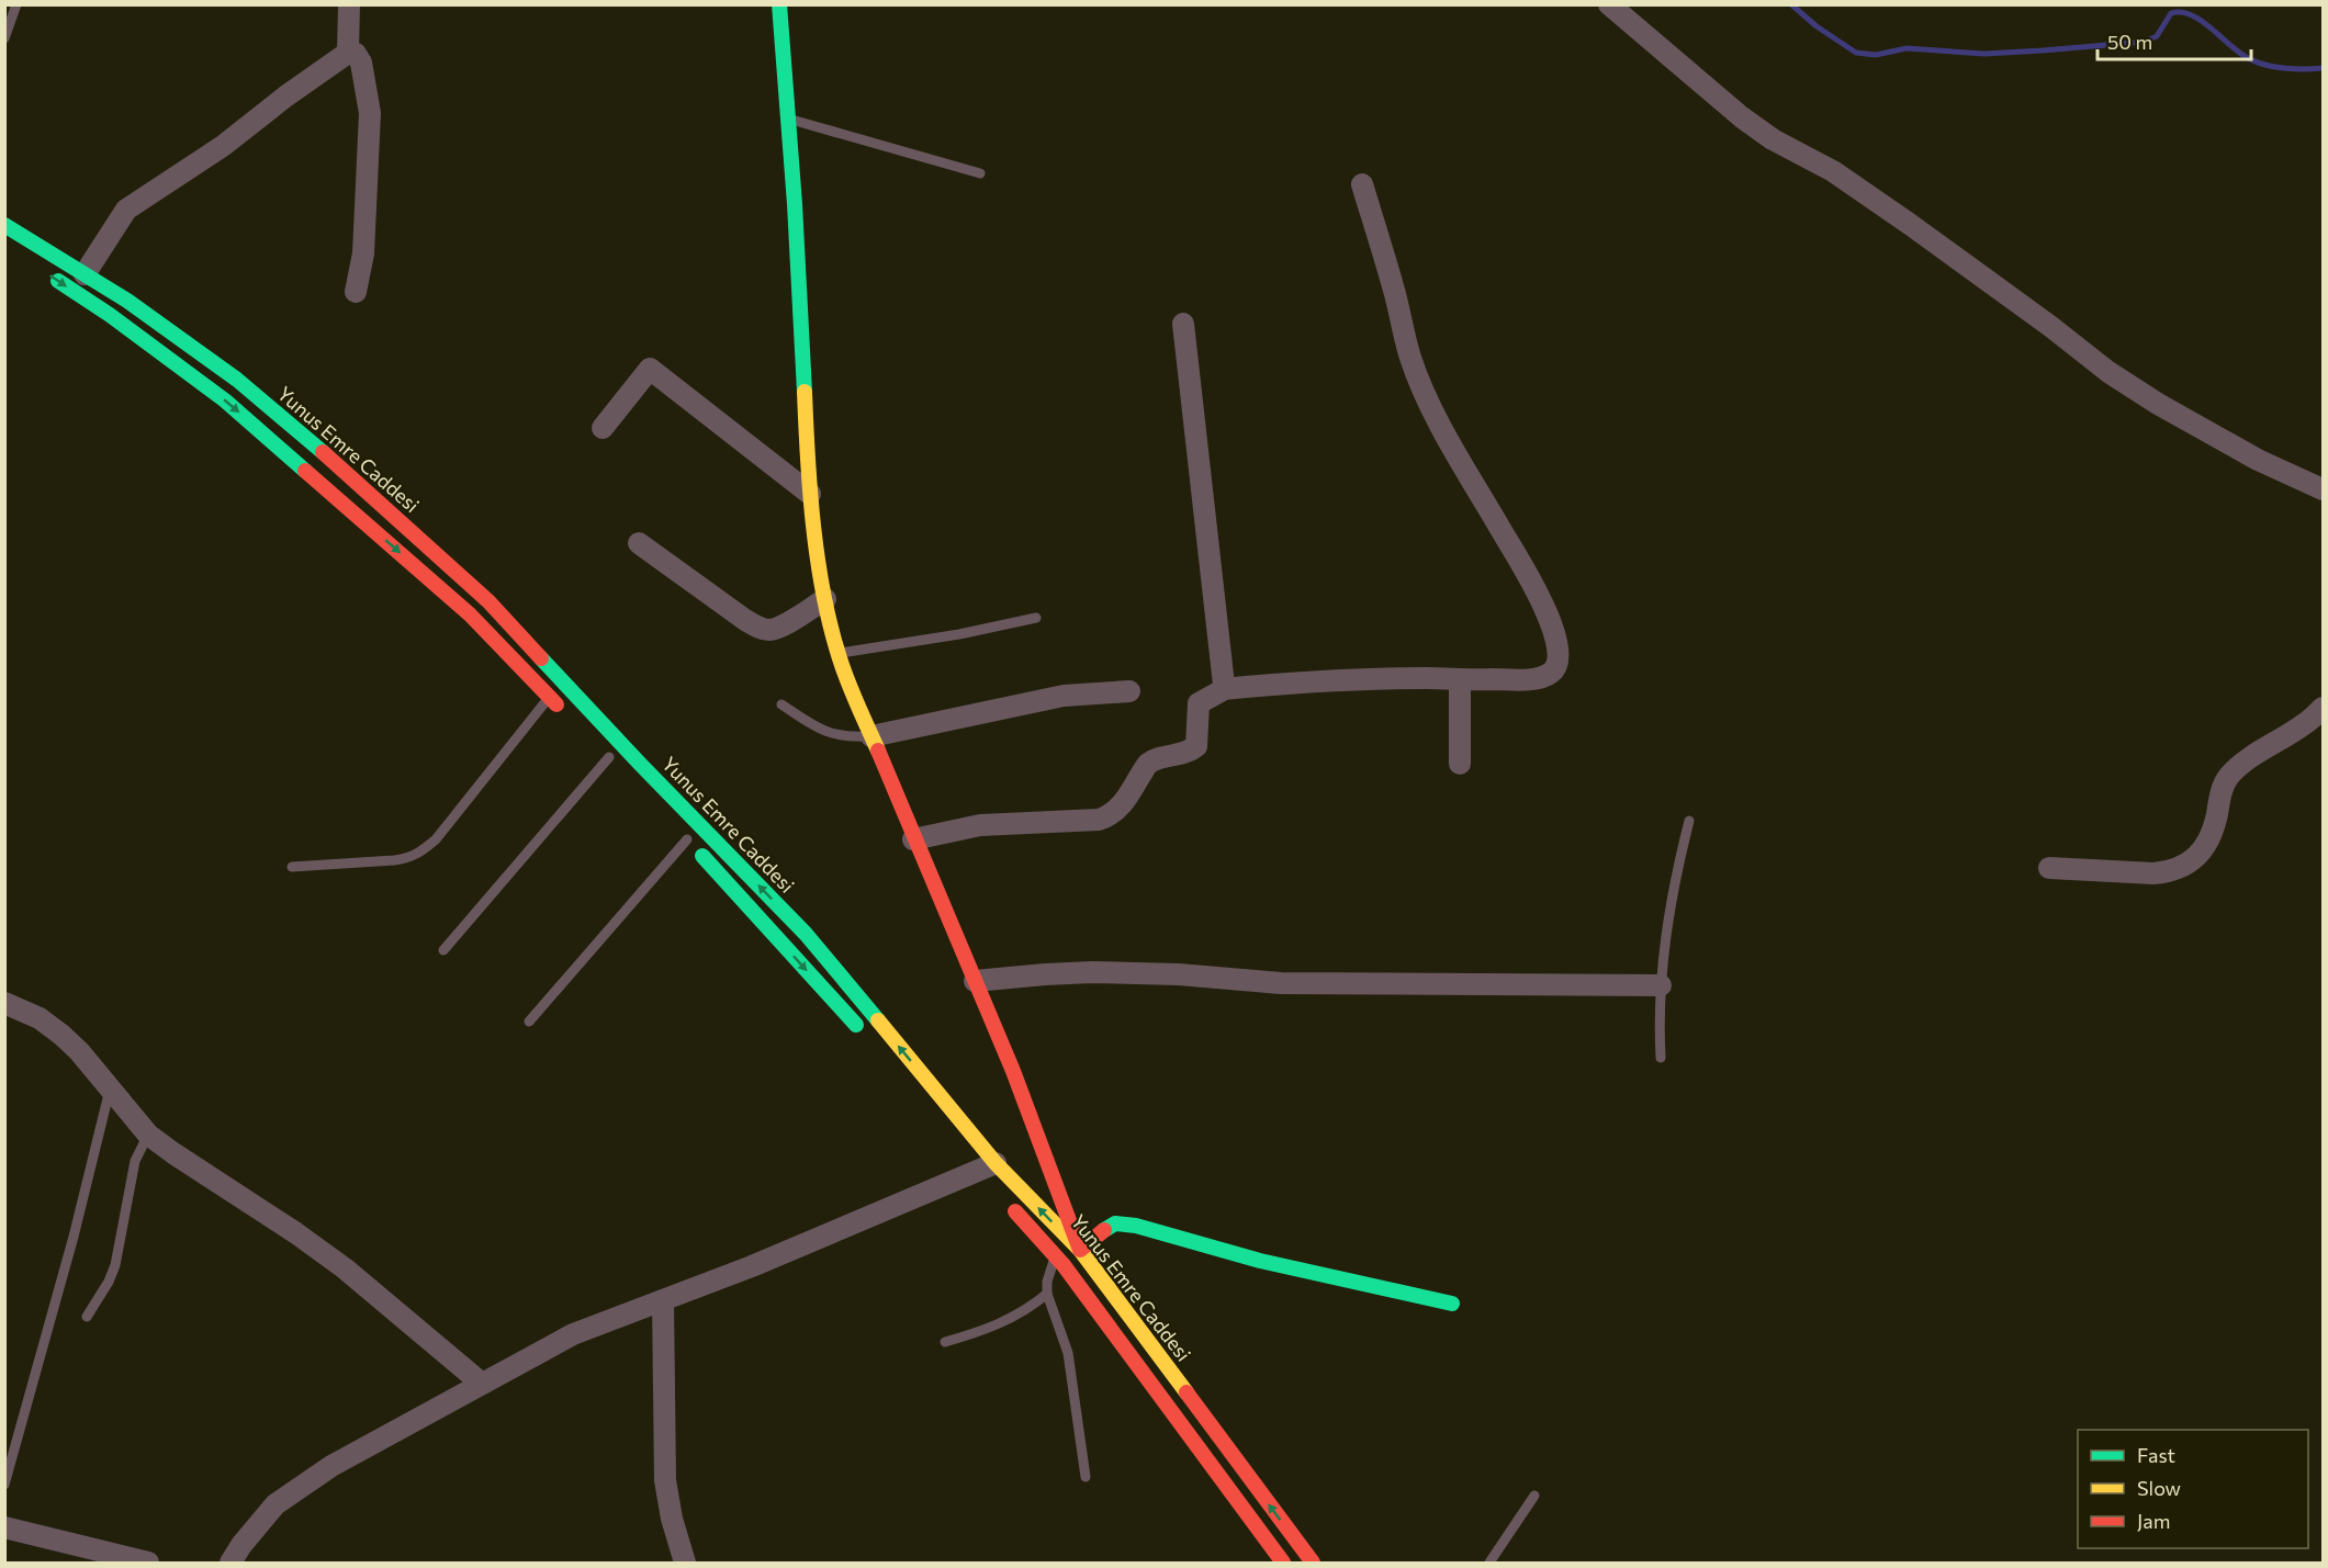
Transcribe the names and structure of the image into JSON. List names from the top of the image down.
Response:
{
  "streets": {
    "street": ["Yunus Emre Caddesi"]
  },
  "legend": ["Fast", "Slow", "Jam"],
  "scale_bar": "50 m"
}
